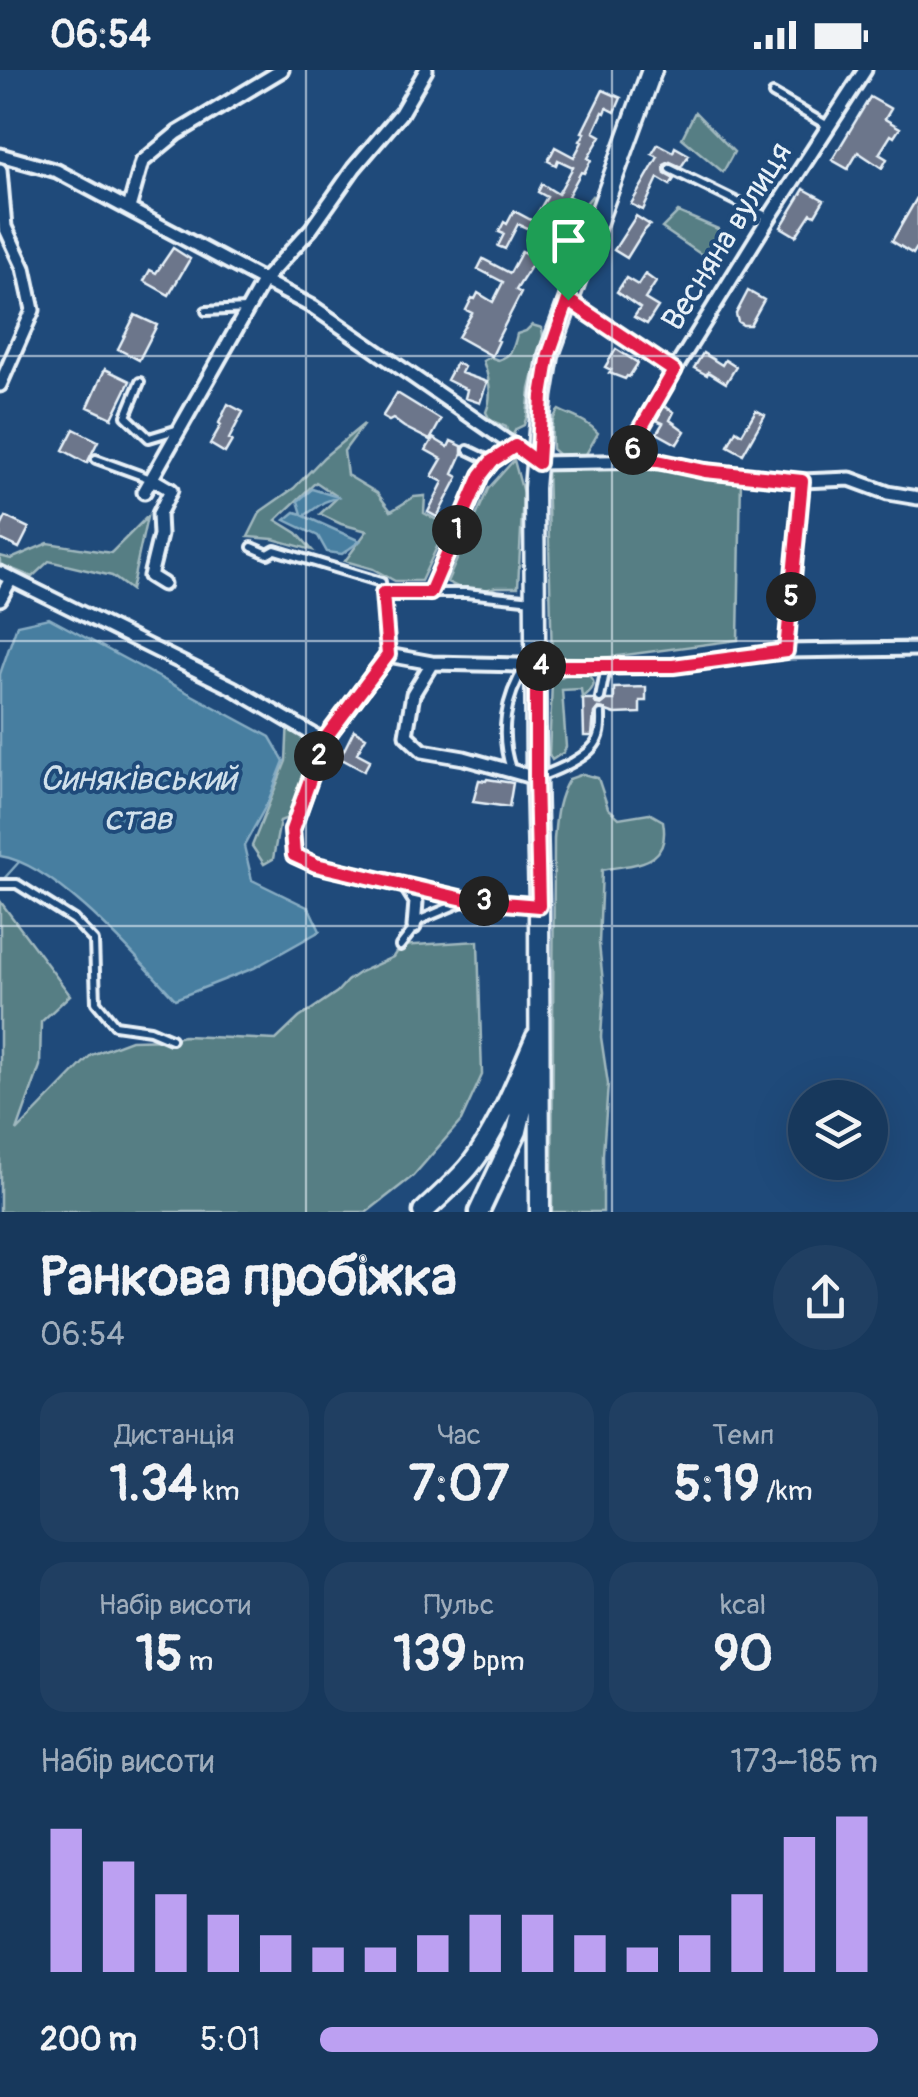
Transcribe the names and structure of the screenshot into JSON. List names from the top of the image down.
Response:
{
  "streets": {
    "street": ["Весняна вулиця"]
  },
  "water": ["Синяківський став"],
  "page": {
    "status": "06:54",
    "pins": [
      "6",
      "1",
      "5",
      "4",
      "2",
      "3"
    ],
    "heading": ["Ранкова пробіжка", "06:54"],
    "stats": [
      ["Дистанція", "1.34 km"],
      ["Час", "7:07"],
      ["Темп", "5:19 /km"],
      ["Набір висоти", "15 m"],
      ["Пульс", "139 bpm"],
      ["kcal", "90"]
    ],
    "chart": ["Набір висоти", "173–185 m"],
    "list": [
      {
        "name": "200 m",
        "note": "5:01"
      }
    ]
  }
}
